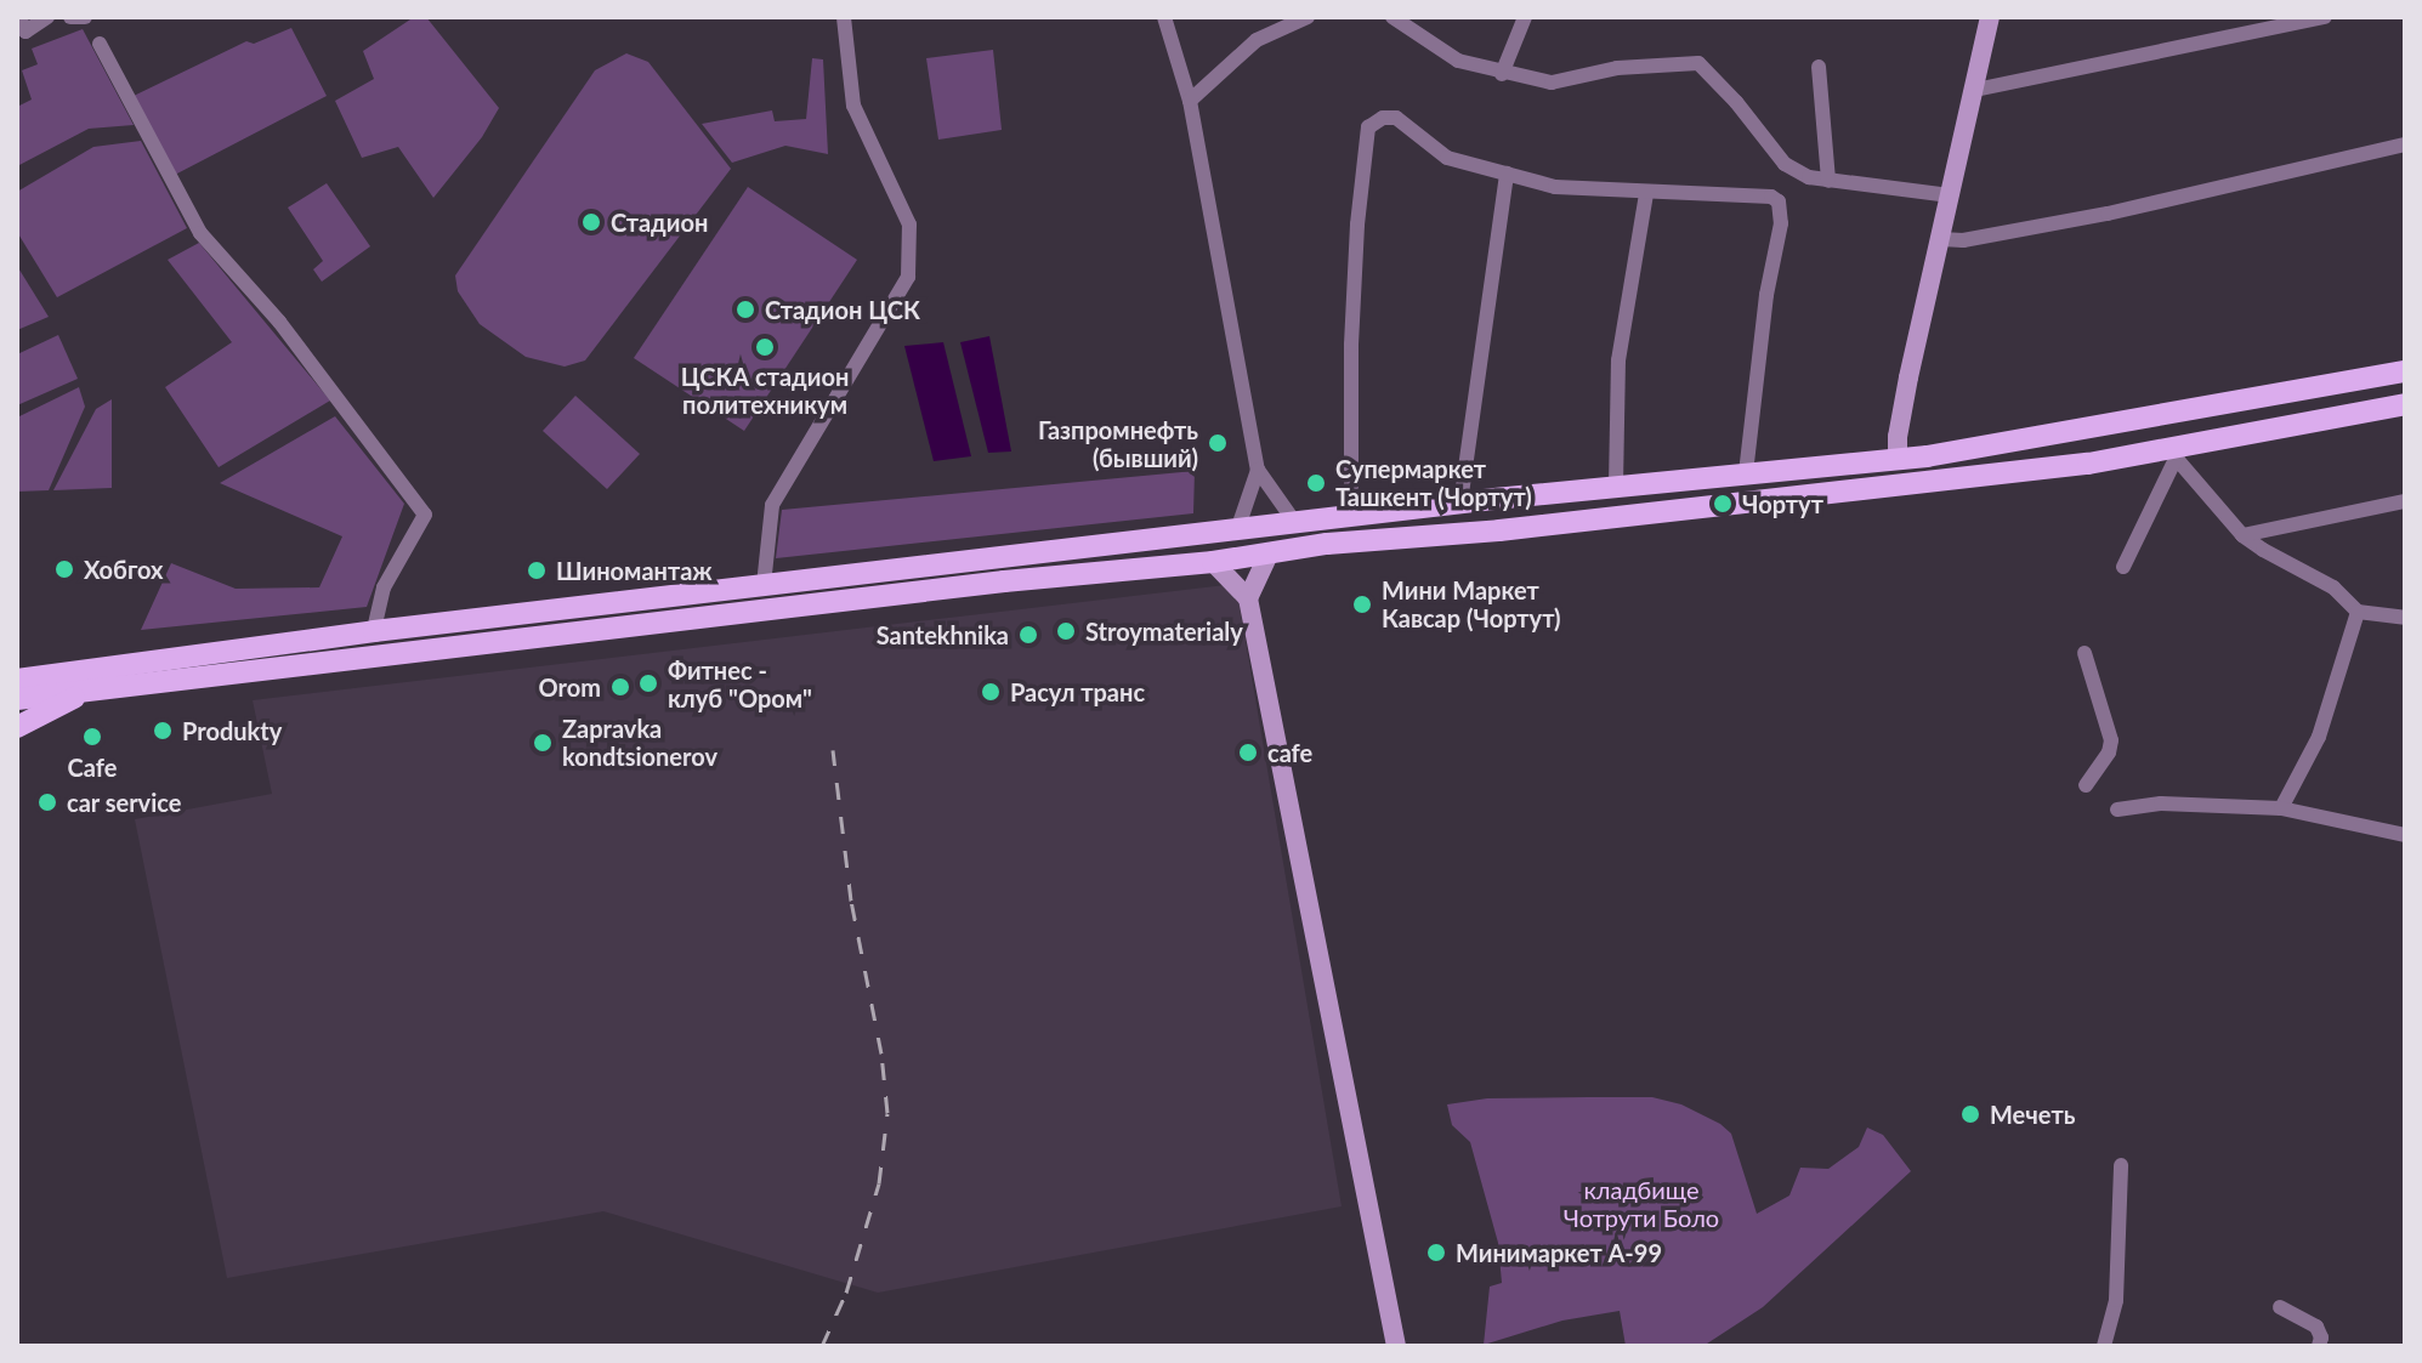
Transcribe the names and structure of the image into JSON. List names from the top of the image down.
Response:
{
  "parks": ["кладбище Чотрути Боло"],
  "places": [
    "Стадион",
    "Стадион ЦСК",
    "ЦСКА стадион политехникум",
    "Газпромнефть (бывший)",
    "Супермаркет Ташкент (Чортут)",
    "Чортут",
    "Хобгох",
    "Шиномантаж",
    "Мини Маркет Кавсар (Чортут)",
    "Stroymaterialy",
    "Santekhnika",
    "Фитнес - клуб \"Ором\"",
    "Orom",
    "Расул транс",
    "Produkty",
    "Cafe",
    "Zapravka kondtsionerov",
    "cafe",
    "car service",
    "Мечеть",
    "Минимаркет А-99"
  ]
}
